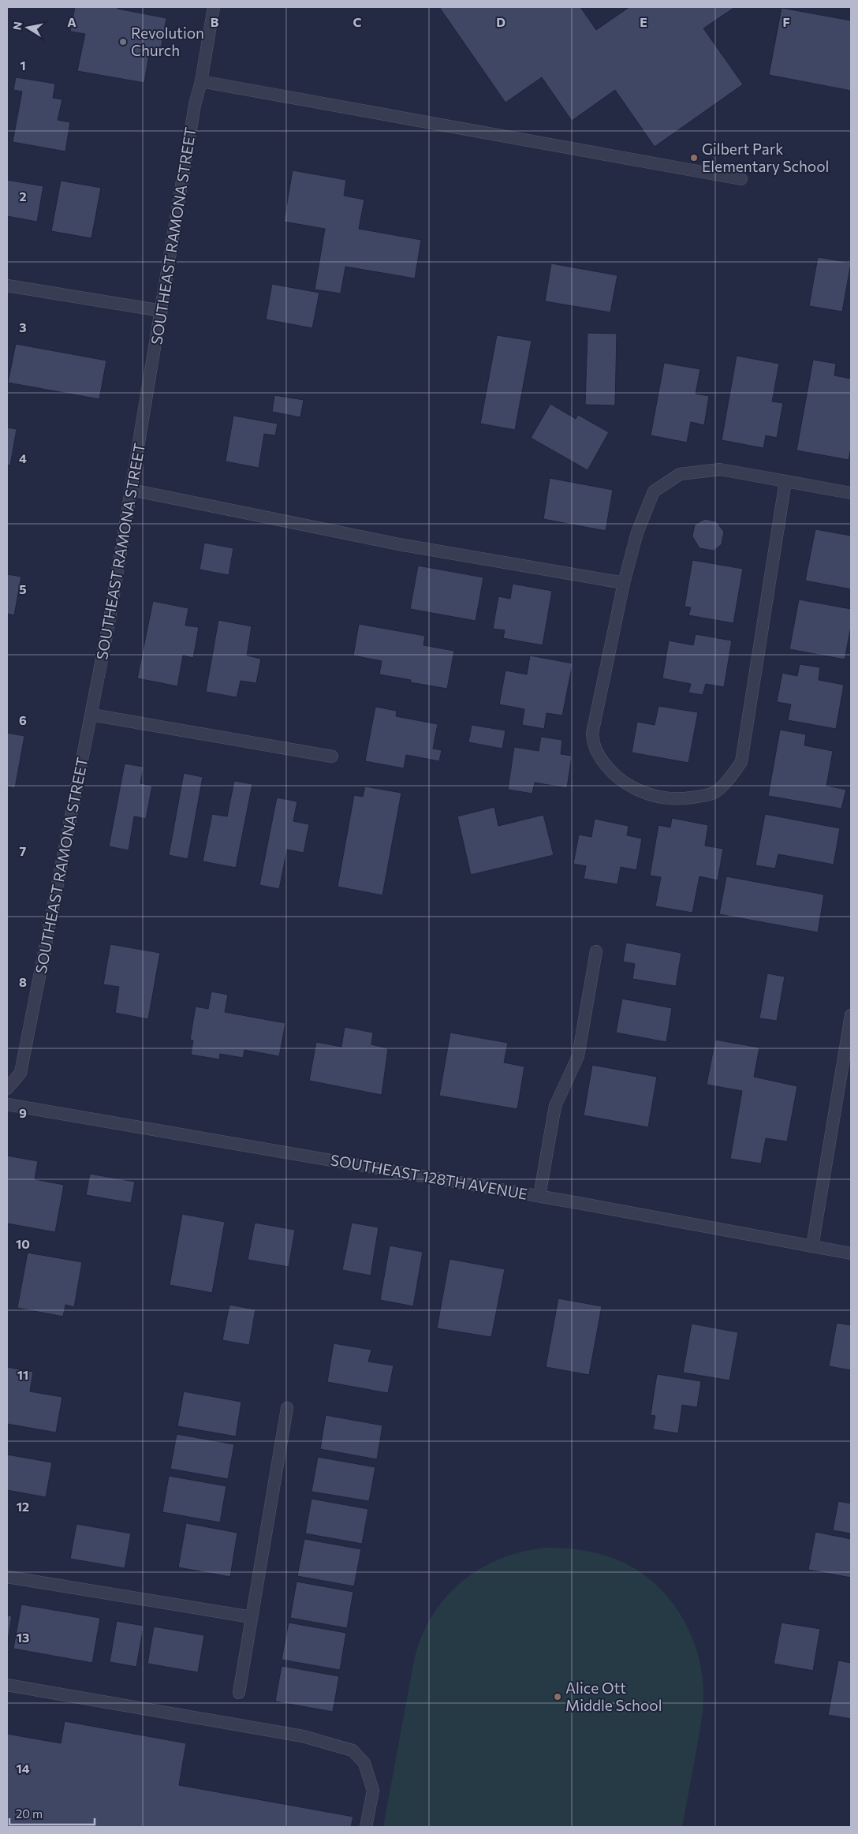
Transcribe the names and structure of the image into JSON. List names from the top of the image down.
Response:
{
  "streets": {
    "street": ["SOUTHEAST RAMONA STREET", "SOUTHEAST 128TH AVENUE"]
  },
  "places": ["Revolution Church", "Gilbert Park Elementary School", "Alice Ott Middle School"],
  "scale_bar": "20 m",
  "north": "left",
  "grid": {
    "columns": [
      "A",
      "B",
      "C",
      "D",
      "E",
      "F"
    ],
    "rows": [
      "1",
      "2",
      "3",
      "4",
      "5",
      "6",
      "7",
      "8",
      "9",
      "10",
      "11",
      "12",
      "13",
      "14"
    ]
  }
}
